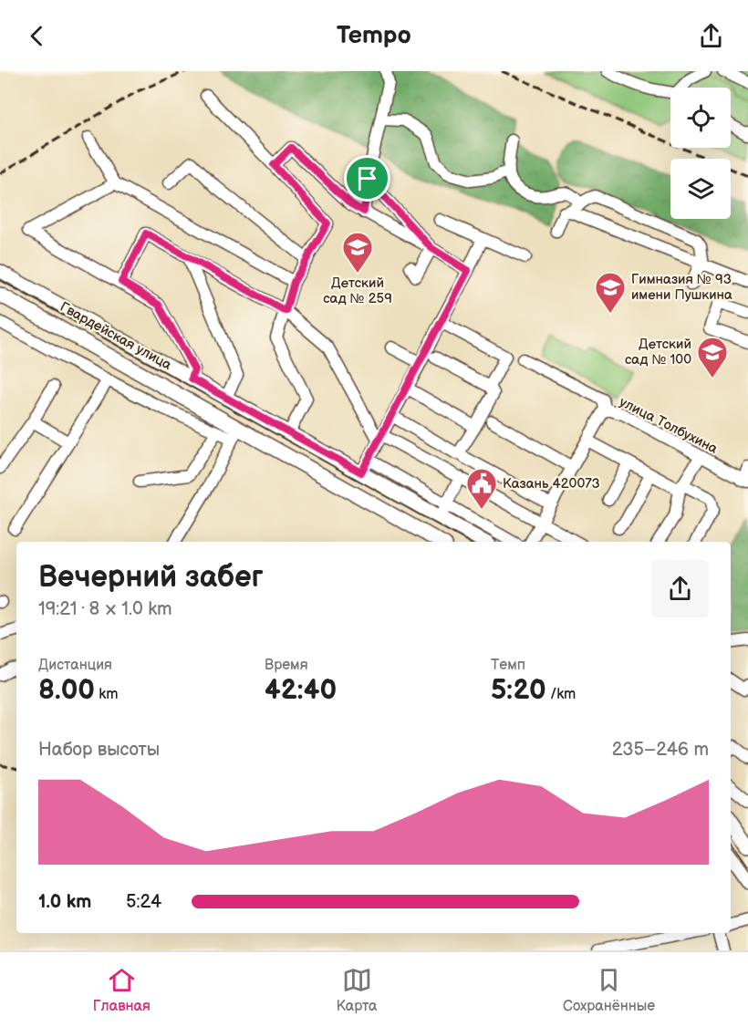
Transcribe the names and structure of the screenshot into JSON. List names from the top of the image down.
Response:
{
  "streets": {
    "main road": ["Гвардейская улица"],
    "street": ["улица Толбухина"]
  },
  "places": {
    "school or university": ["Детский сад № 259", "Гимназия № 93 имени Пушкина", "Детский сад № 100"],
    "public building": ["Казань 420073"]
  },
  "page": {
    "header": "Tempo",
    "heading": ["Вечерний забег", "19:21 · 8 × 1.0 km"],
    "stats": [
      ["Дистанция", "8.00 km"],
      ["Время", "42:40"],
      ["Темп", "5:20 /km"]
    ],
    "chart": ["Набор высоты", "235–246 m"],
    "list": [
      {
        "name": "1.0 km",
        "note": "5:24"
      }
    ],
    "tabs": ["Главная", "Карта", "Сохранённые"]
  }
}
